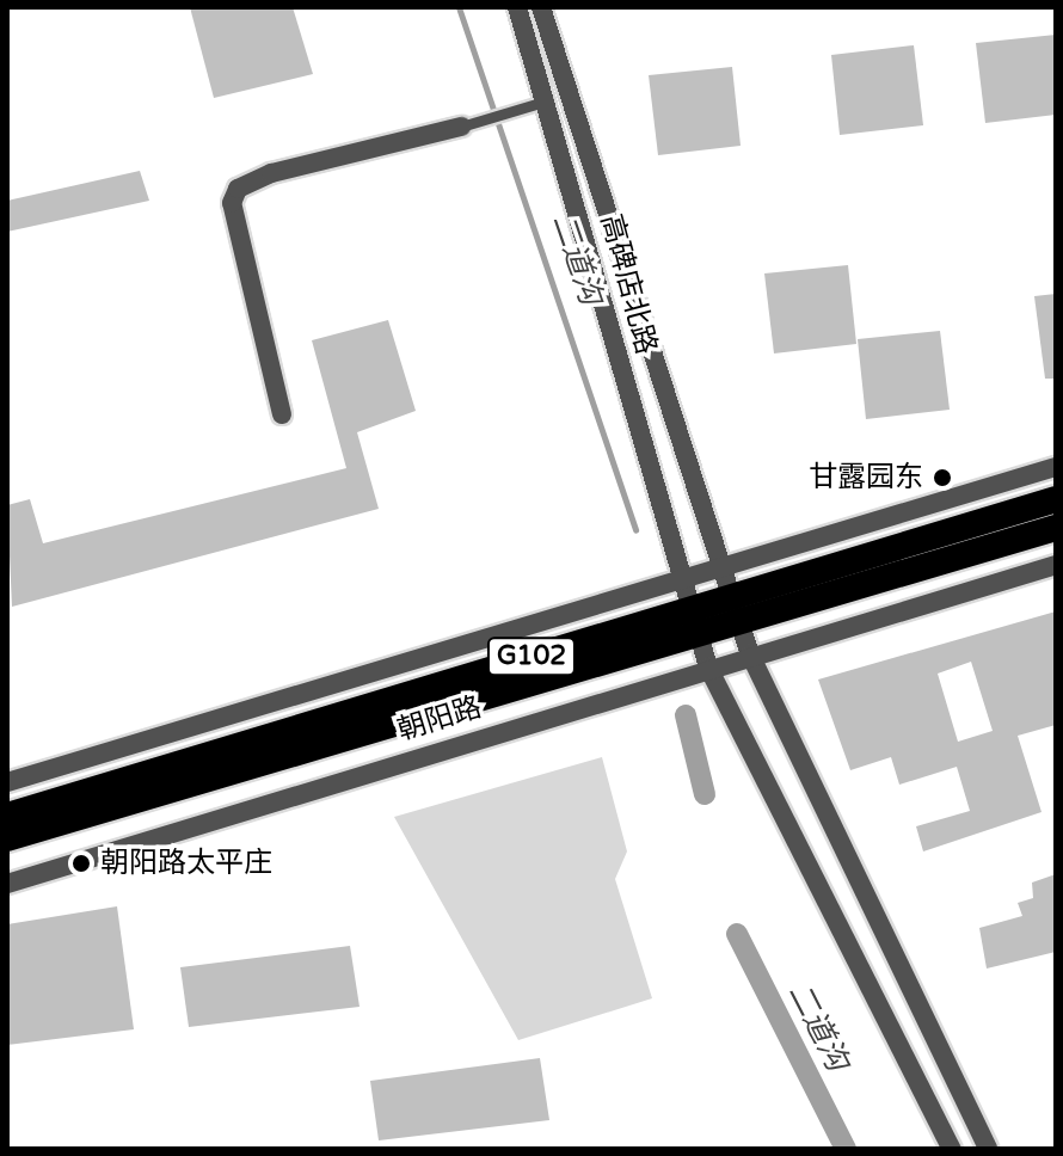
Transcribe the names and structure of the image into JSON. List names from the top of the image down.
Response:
{
  "streets": {
    "highway": ["G102", "朝阳路"],
    "street": ["高碑店北路"]
  },
  "crossings": [
    ["高碑店北路", "朝阳路"]
  ],
  "water": ["二道沟"],
  "places": ["甘露园东", "朝阳路太平庄"]
}
